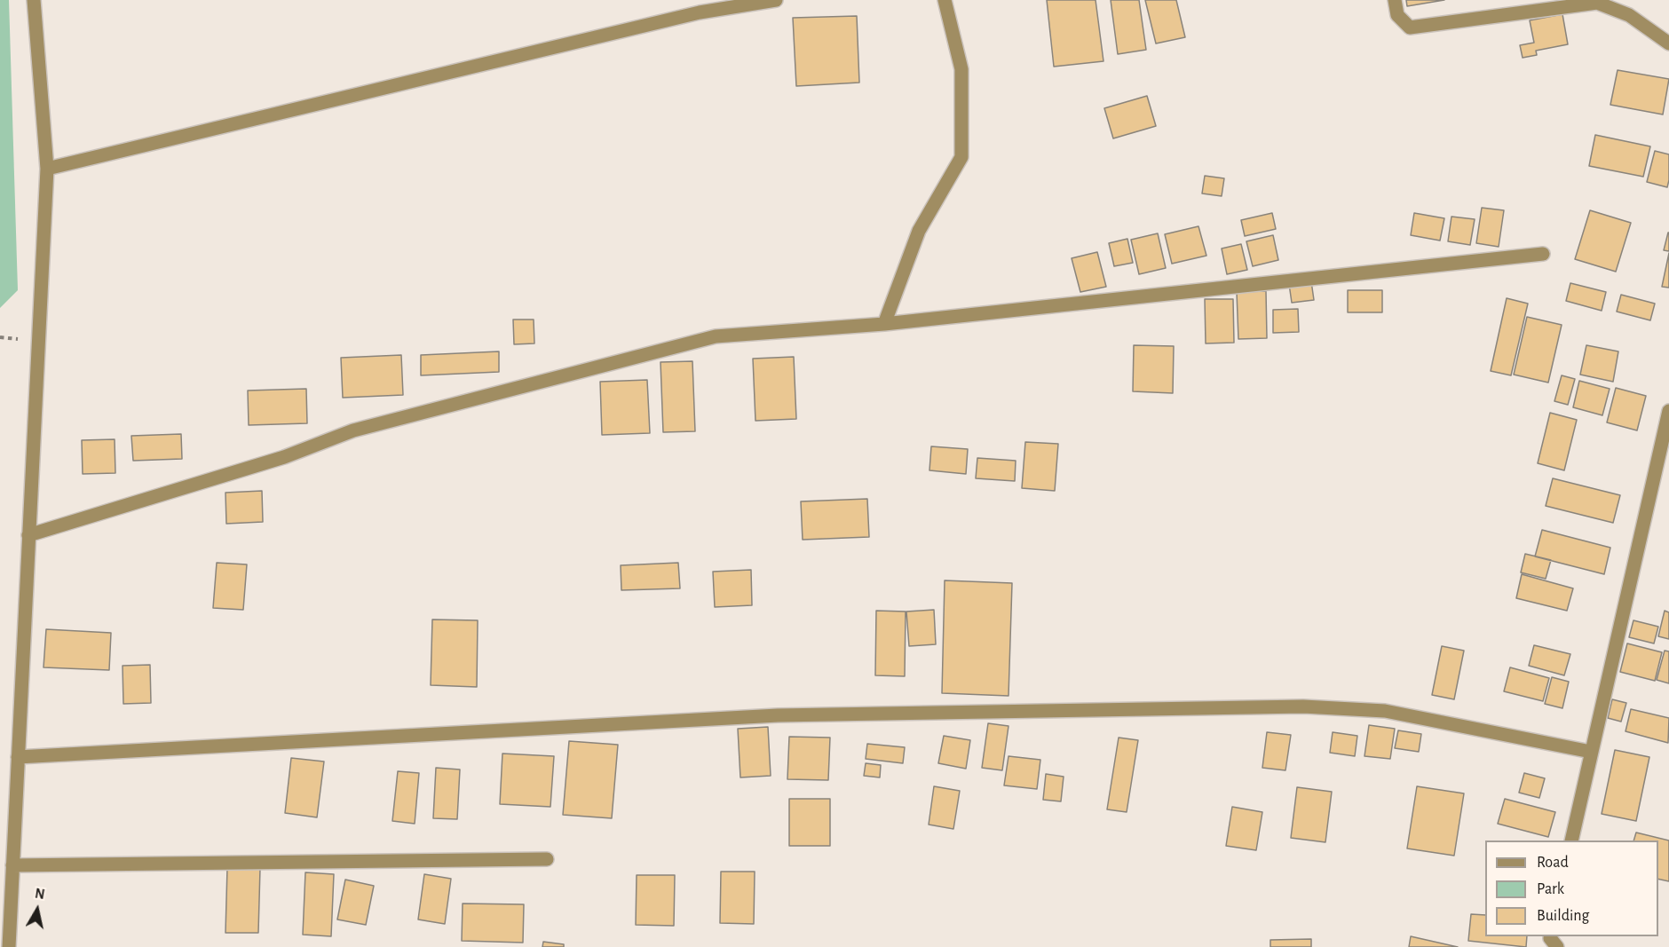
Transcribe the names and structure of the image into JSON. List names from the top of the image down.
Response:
{
  "legend": ["Road", "Park", "Building"],
  "north": "top"
}
